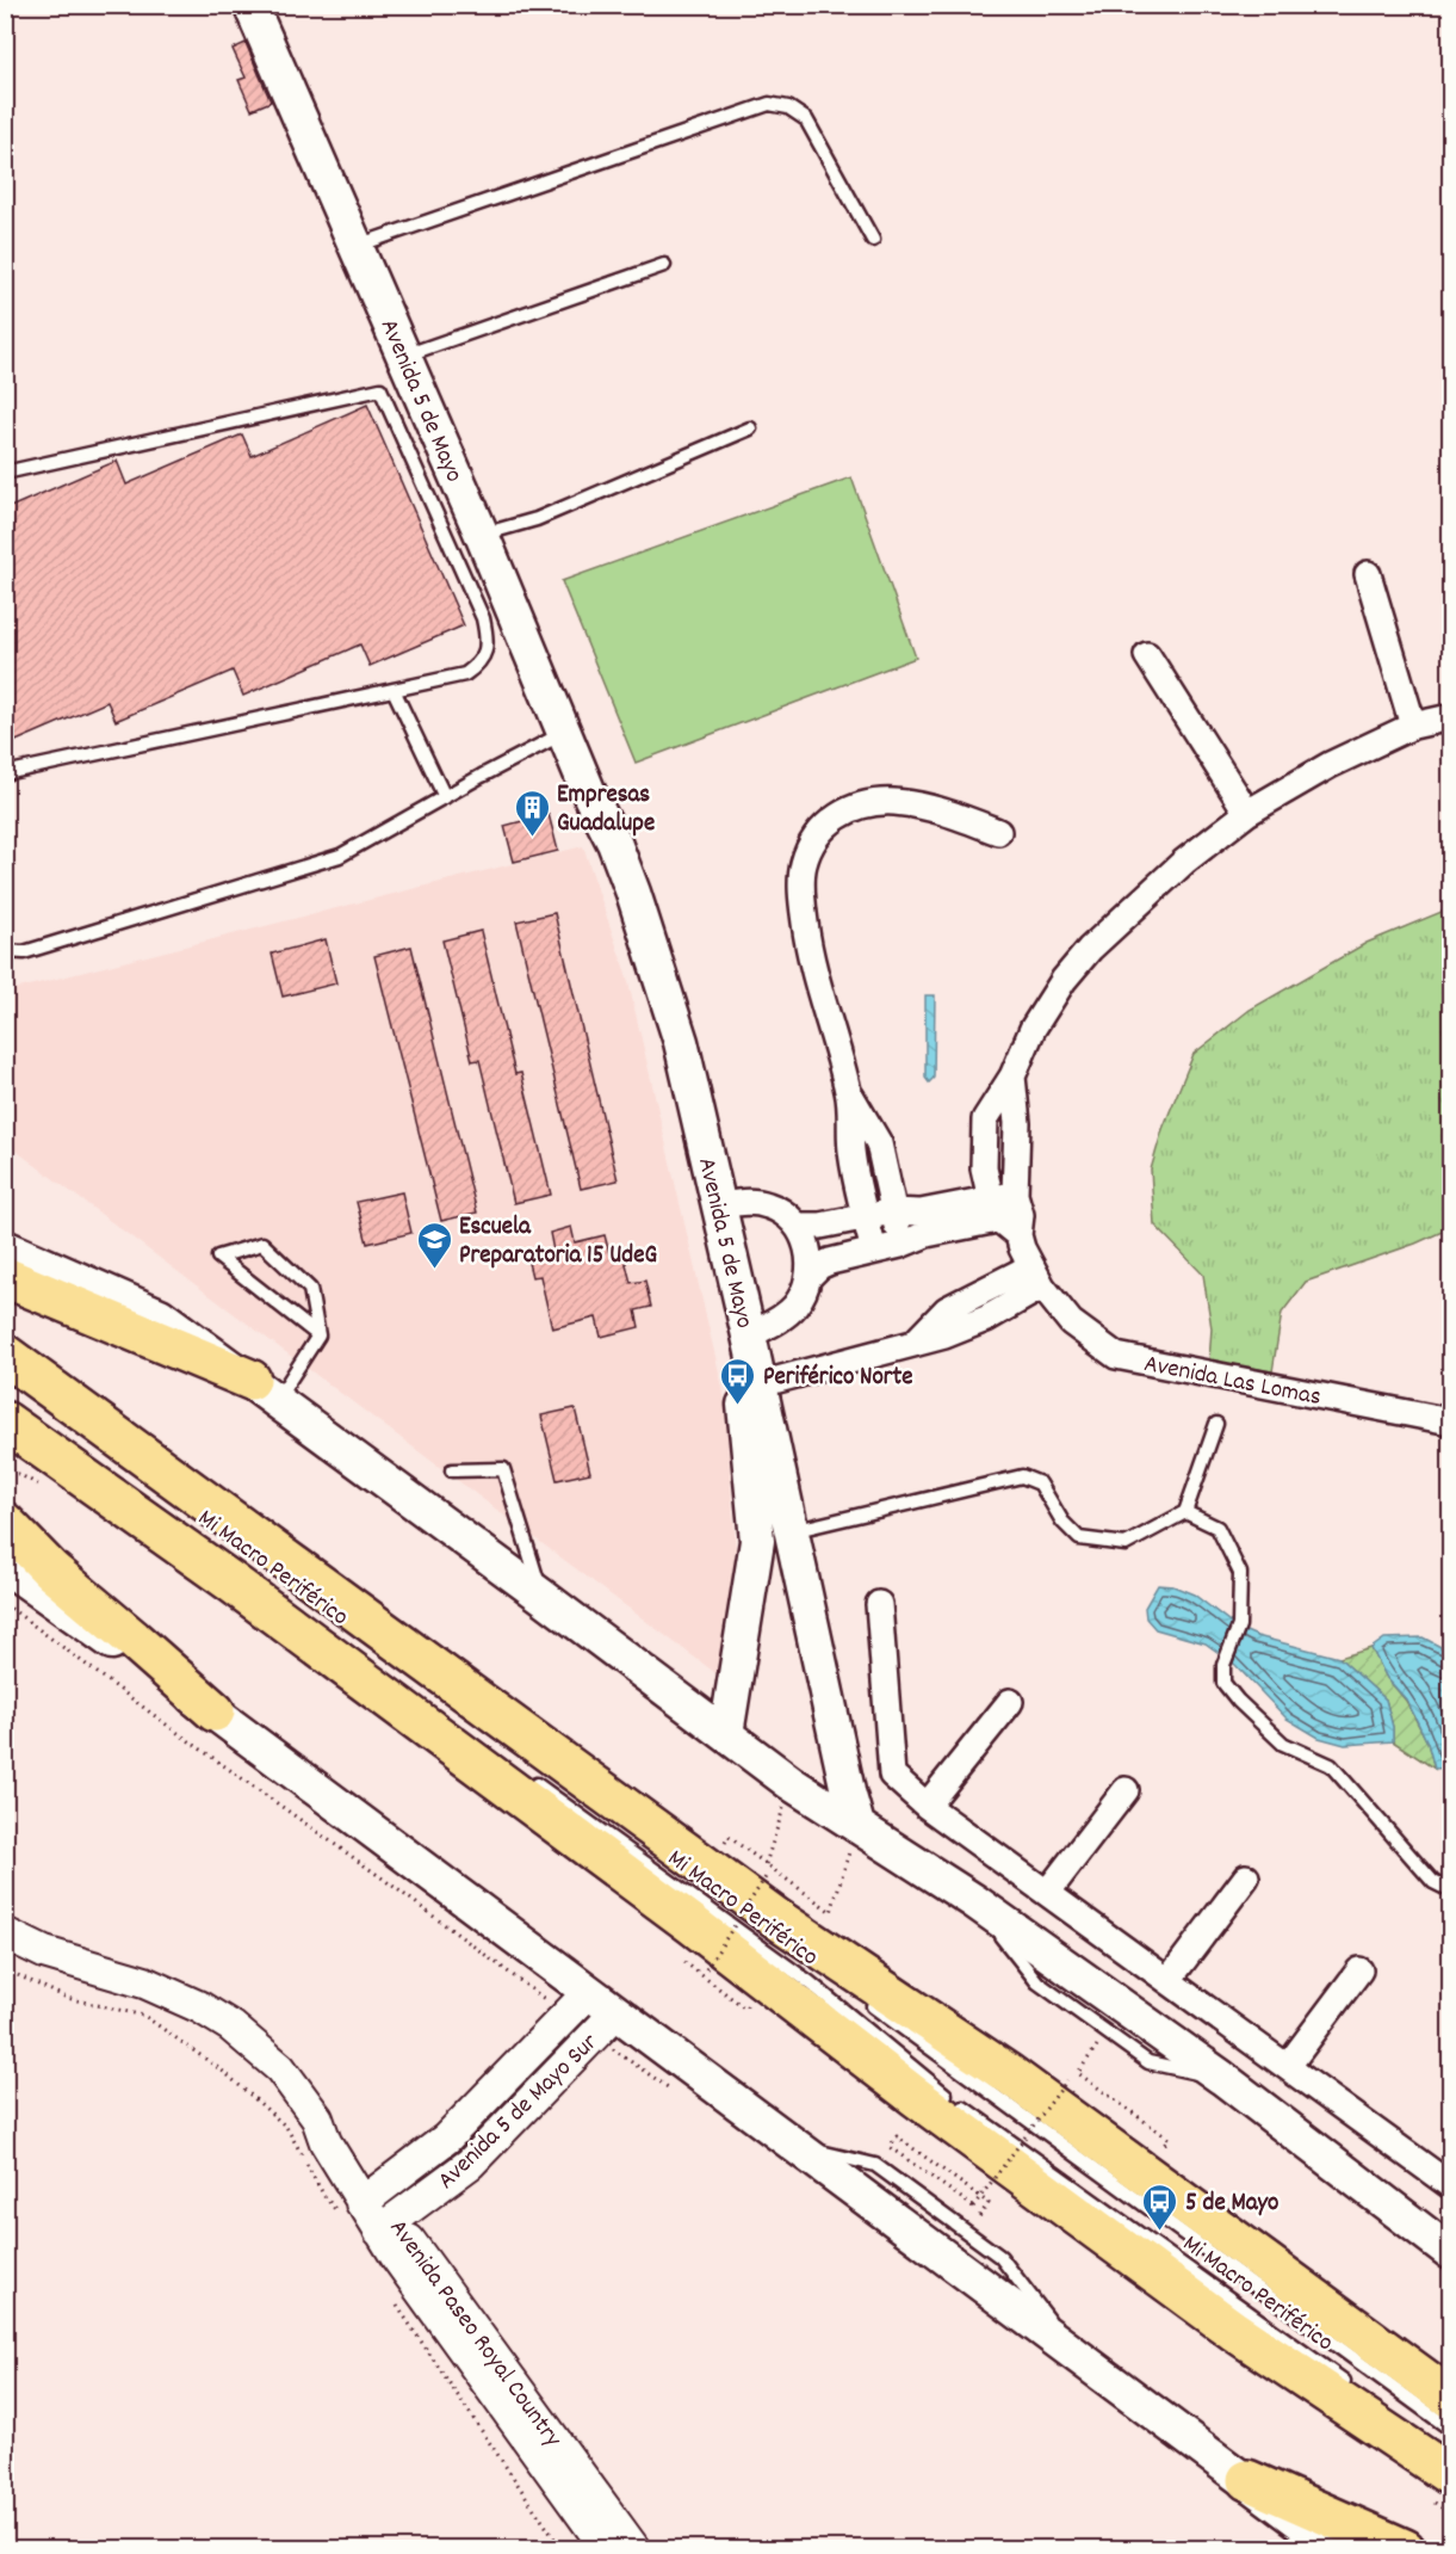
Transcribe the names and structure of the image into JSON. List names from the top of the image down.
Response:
{
  "streets": {
    "main road": ["Avenida 5 de Mayo"],
    "street": ["Avenida Las Lomas", "Avenida 5 de Mayo Sur", "Avenida Paseo Royal Country"],
    "lane": ["Mi Macro Periférico"]
  },
  "crossings": [
    ["Avenida 5 de Mayo Sur", "Avenida Paseo Royal Country"]
  ],
  "places": {
    "building": ["Empresas Guadalupe"],
    "school or university": ["Escuela Preparatoria 15 UdeG"],
    "bus stop": ["Periférico Norte", "5 de Mayo"]
  }
}
